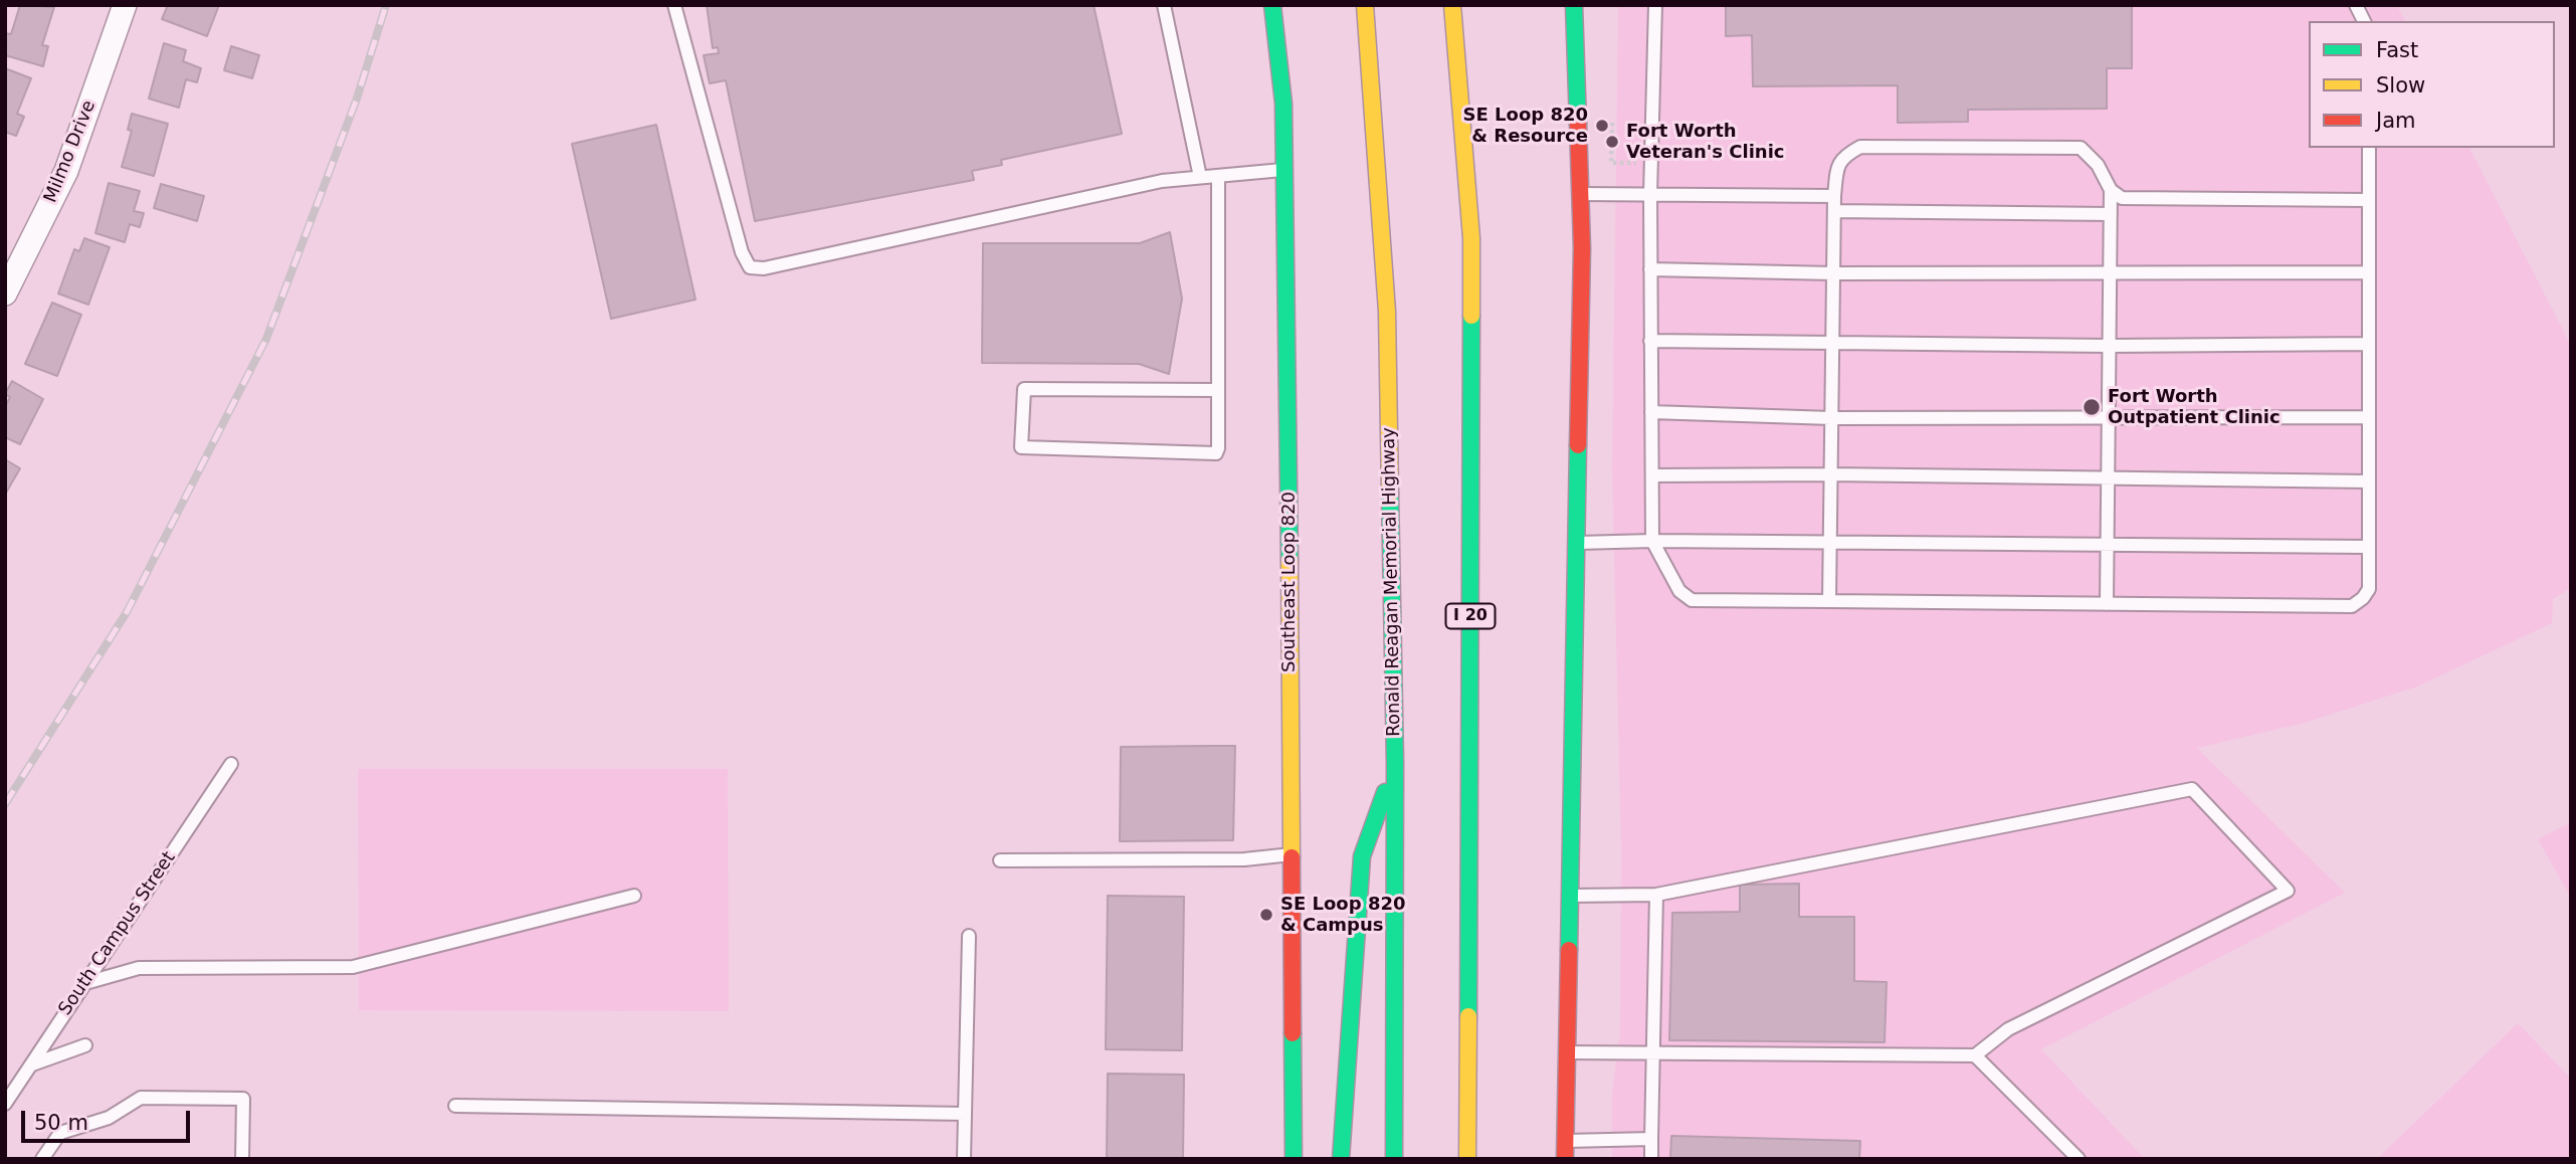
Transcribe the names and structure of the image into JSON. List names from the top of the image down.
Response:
{
  "streets": {
    "main road": ["Southeast Loop 820", "Ronald Reagan Memorial Highway", "I 20"],
    "street": ["Milmo Drive"],
    "lane": ["South Campus Street"]
  },
  "places": [
    "SE Loop 820 & Resource",
    "Fort Worth Veteran's Clinic",
    "Fort Worth Outpatient Clinic",
    "SE Loop 820 & Campus"
  ],
  "legend": ["Fast", "Slow", "Jam"],
  "scale_bar": "50 m"
}
